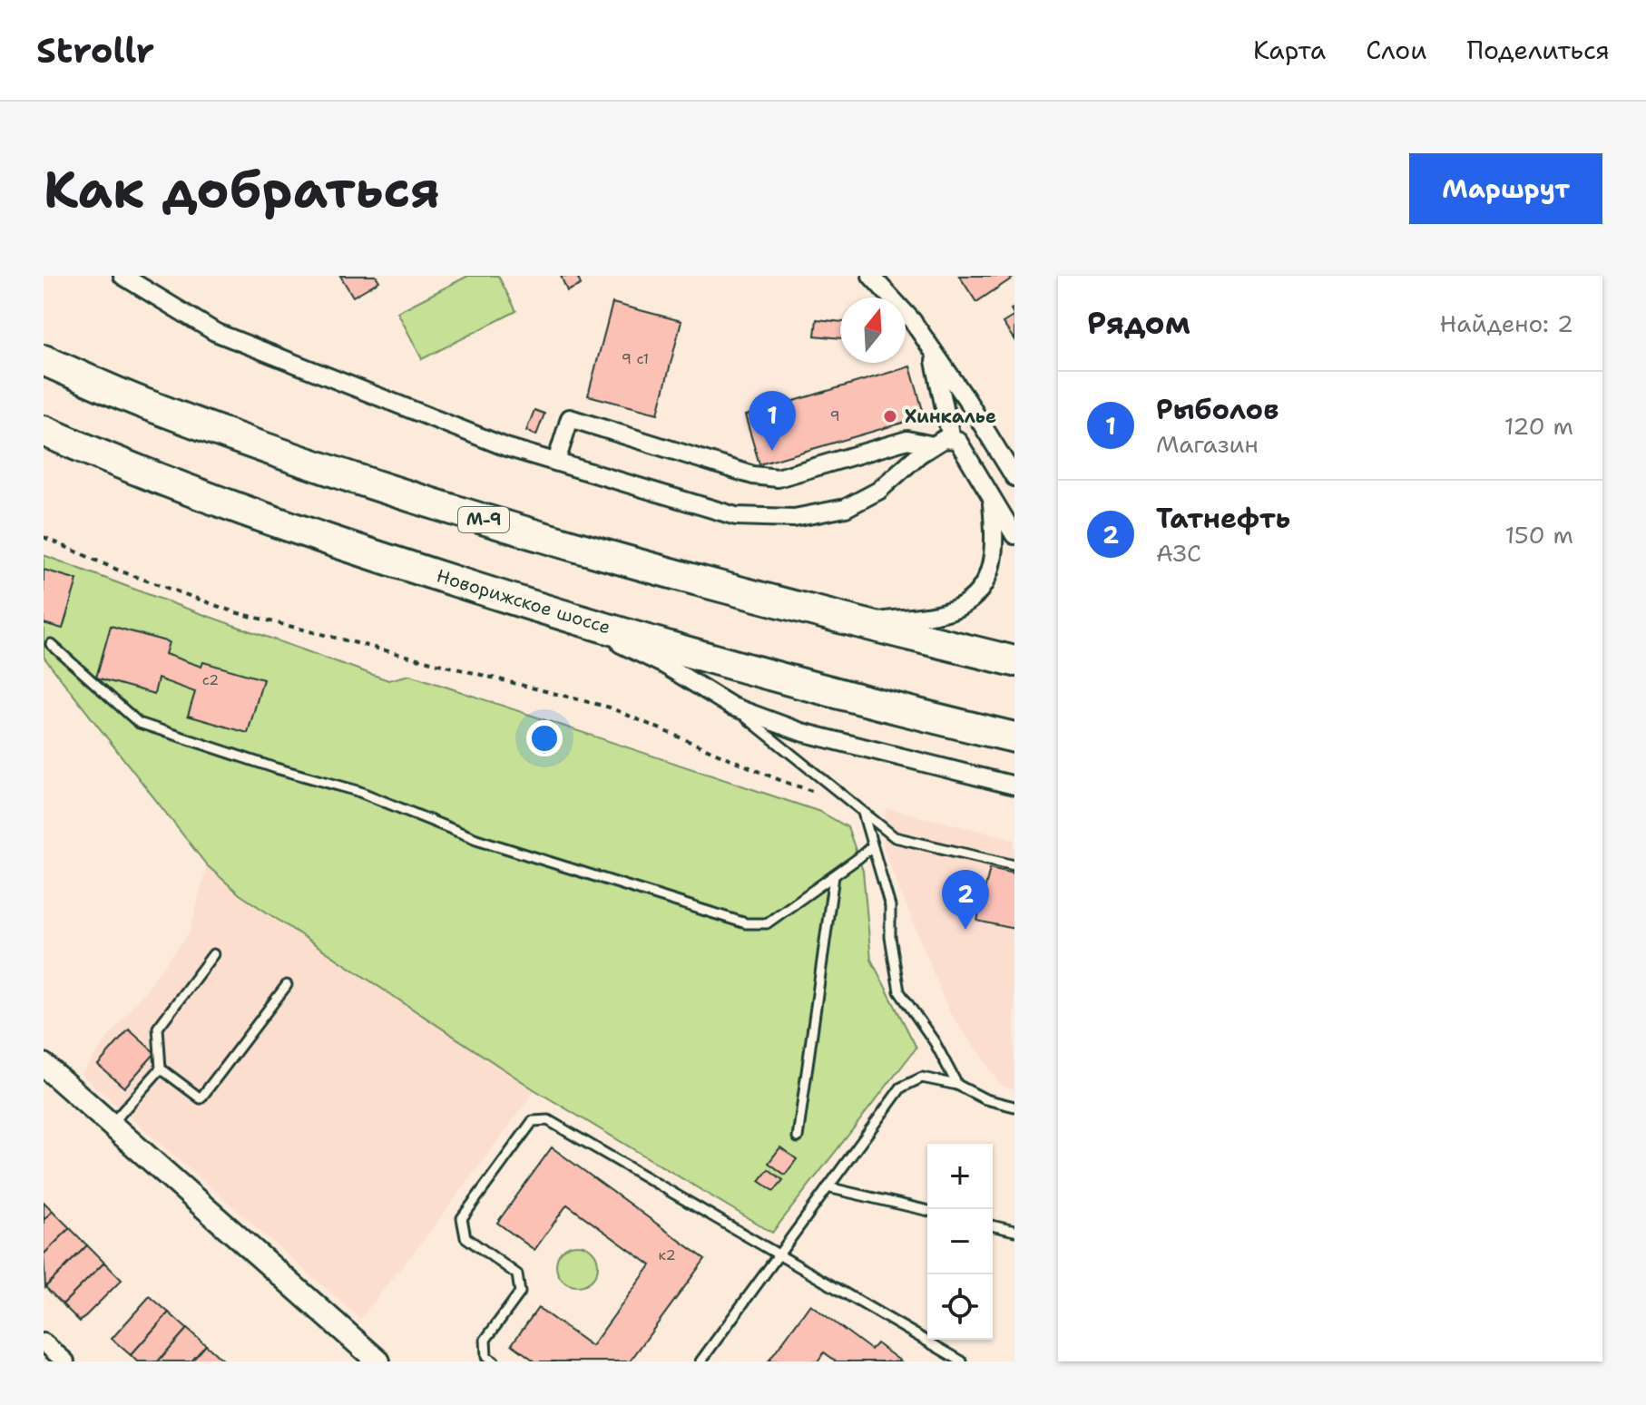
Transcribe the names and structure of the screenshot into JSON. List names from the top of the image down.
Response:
{
  "streets": {
    "highway": ["М-9", "Новорижское шоссе"]
  },
  "places": ["Хинкалье"],
  "house_numbers": [
    "9 с1",
    "9",
    "с2",
    "к2"
  ],
  "north": "top",
  "page": {
    "header": "Strollr",
    "nav": ["Карта", "Слои", "Поделиться"],
    "buttons": "Маршрут",
    "title": "Как добраться",
    "heading": ["Рядом", "Найдено: 2"],
    "list": [
      {
        "mark": "1",
        "name": "Рыболов",
        "note": "Магазин",
        "value": "120 m"
      },
      {
        "mark": "2",
        "name": "Татнефть",
        "note": "АЗС",
        "value": "150 m"
      }
    ],
    "pins": ["1", "2"],
    "map_buttons": ["+", "−"]
  }
}
